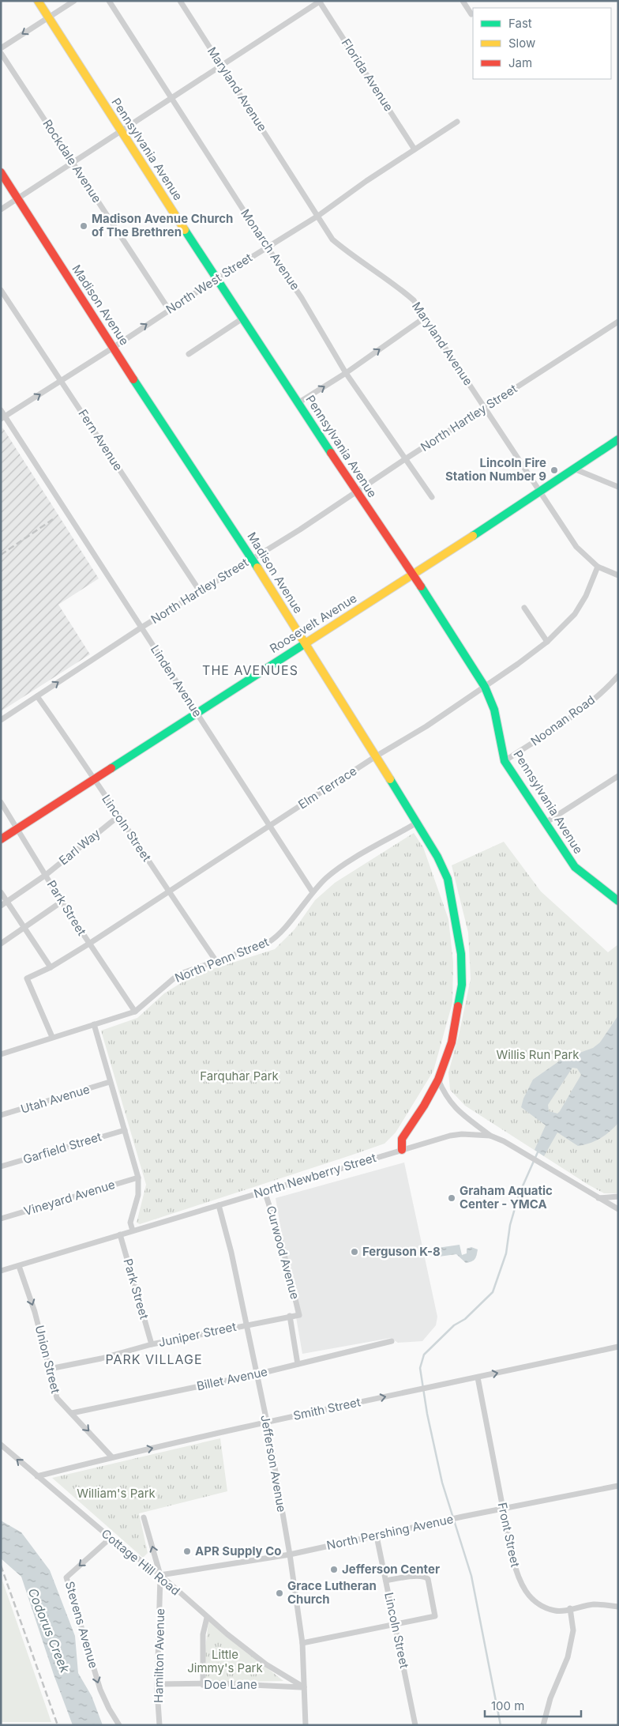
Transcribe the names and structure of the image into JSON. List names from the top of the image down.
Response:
{
  "streets": {
    "street": [
      "Florida Avenue",
      "Maryland Avenue",
      "Pennsylvania Avenue",
      "Rockdale Avenue",
      "Monarch Avenue",
      "North West Street",
      "Madison Avenue",
      "North Hartley Street",
      "Fern Avenue",
      "Roosevelt Avenue",
      "Linden Avenue",
      "Noonan Road",
      "Elm Terrace",
      "Lincoln Street",
      "Earl Way",
      "Park Street",
      "North Penn Street",
      "Utah Avenue",
      "Garfield Street",
      "North Newberry Street",
      "Vineyard Avenue",
      "Curwood Avenue",
      "Juniper Street",
      "Union Street",
      "Billet Avenue",
      "Smith Street",
      "Jefferson Avenue",
      "North Pershing Avenue",
      "Front Street",
      "Cottage Hill Road",
      "Stevens Avenue",
      "Hamilton Avenue",
      "Doe Lane"
    ]
  },
  "crossings": [
    ["Florida Avenue", "North West Street"],
    ["Maryland Avenue", "North West Street"],
    ["Maryland Avenue", "North Hartley Street"],
    ["Maryland Avenue", "Roosevelt Avenue"],
    ["Maryland Avenue", "Elm Terrace"],
    ["Pennsylvania Avenue", "North West Street"],
    ["Pennsylvania Avenue", "North Hartley Street"],
    ["Pennsylvania Avenue", "Roosevelt Avenue"],
    ["Pennsylvania Avenue", "Noonan Road"],
    ["Pennsylvania Avenue", "Elm Terrace"],
    ["Rockdale Avenue", "North West Street"],
    ["Monarch Avenue", "North West Street"],
    ["Monarch Avenue", "North Hartley Street"],
    ["North West Street", "Madison Avenue"],
    ["North West Street", "Fern Avenue"],
    ["North West Street", "Linden Avenue"],
    ["Madison Avenue", "North Hartley Street"],
    ["Madison Avenue", "Roosevelt Avenue"],
    ["Madison Avenue", "Elm Terrace"],
    ["Madison Avenue", "North Penn Street"],
    ["Madison Avenue", "North Newberry Street"],
    ["North Hartley Street", "Fern Avenue"],
    ["North Hartley Street", "Linden Avenue"],
    ["North Hartley Street", "Lincoln Street"],
    ["Roosevelt Avenue", "Linden Avenue"],
    ["Roosevelt Avenue", "Lincoln Street"],
    ["Roosevelt Avenue", "Park Street"],
    ["Linden Avenue", "Elm Terrace"],
    ["Linden Avenue", "North Penn Street"],
    ["Elm Terrace", "Lincoln Street"],
    ["Elm Terrace", "Park Street"],
    ["Elm Terrace", "North Penn Street"],
    ["Lincoln Street", "Earl Way"],
    ["Lincoln Street", "North Penn Street"],
    ["Lincoln Street", "North Pershing Avenue"],
    ["Earl Way", "Park Street"],
    ["Park Street", "North Penn Street"],
    ["Park Street", "North Newberry Street"],
    ["Park Street", "Juniper Street"],
    ["North Newberry Street", "Curwood Avenue"],
    ["North Newberry Street", "Union Street"],
    ["North Newberry Street", "Jefferson Avenue"],
    ["Curwood Avenue", "Juniper Street"],
    ["Curwood Avenue", "Billet Avenue"],
    ["Juniper Street", "Union Street"],
    ["Juniper Street", "Jefferson Avenue"],
    ["Union Street", "Billet Avenue"],
    ["Union Street", "Smith Street"],
    ["Billet Avenue", "Jefferson Avenue"],
    ["Smith Street", "Jefferson Avenue"],
    ["Smith Street", "Front Street"],
    ["Smith Street", "Cottage Hill Road"],
    ["Jefferson Avenue", "North Pershing Avenue"],
    ["Jefferson Avenue", "Cottage Hill Road"],
    ["Jefferson Avenue", "Doe Lane"],
    ["North Pershing Avenue", "Front Street"],
    ["North Pershing Avenue", "Cottage Hill Road"],
    ["North Pershing Avenue", "Hamilton Avenue"],
    ["Cottage Hill Road", "Stevens Avenue"],
    ["Cottage Hill Road", "Hamilton Avenue"],
    ["Cottage Hill Road", "Doe Lane"],
    ["Hamilton Avenue", "Doe Lane"]
  ],
  "one_way": ["Union Street", "Smith Street", "Stevens Avenue"],
  "districts": ["THE AVENUES", "PARK VILLAGE"],
  "water": ["Codorus Creek"],
  "parks": [
    "Willis Run Park",
    "Farquhar Park",
    "William's Park",
    "Little Jimmy's Park"
  ],
  "places": [
    "Madison Avenue Church of The Brethren",
    "Lincoln Fire Station Number 9",
    "Graham Aquatic Center - YMCA",
    "Ferguson K-8",
    "APR Supply Co",
    "Jefferson Center",
    "Grace Lutheran Church"
  ],
  "legend": ["Fast", "Slow", "Jam"],
  "scale_bar": "100 m"
}
